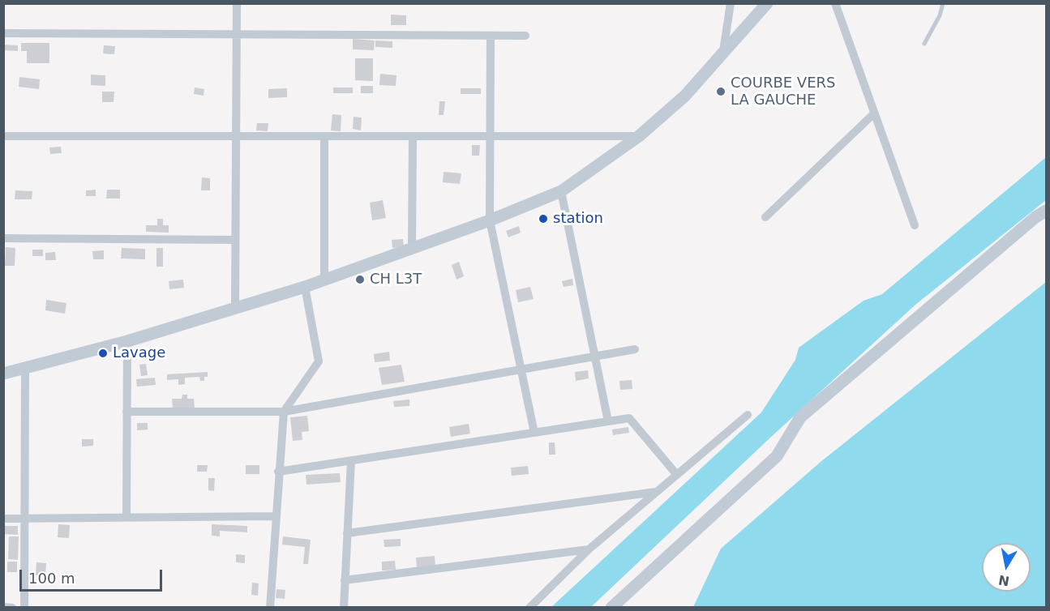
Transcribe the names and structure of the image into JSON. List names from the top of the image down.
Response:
{
  "places": [
    "COURBE VERS LA GAUCHE",
    "station",
    "CH L3T",
    "Lavage"
  ],
  "scale_bar": "100 m",
  "north": "bottom"
}
